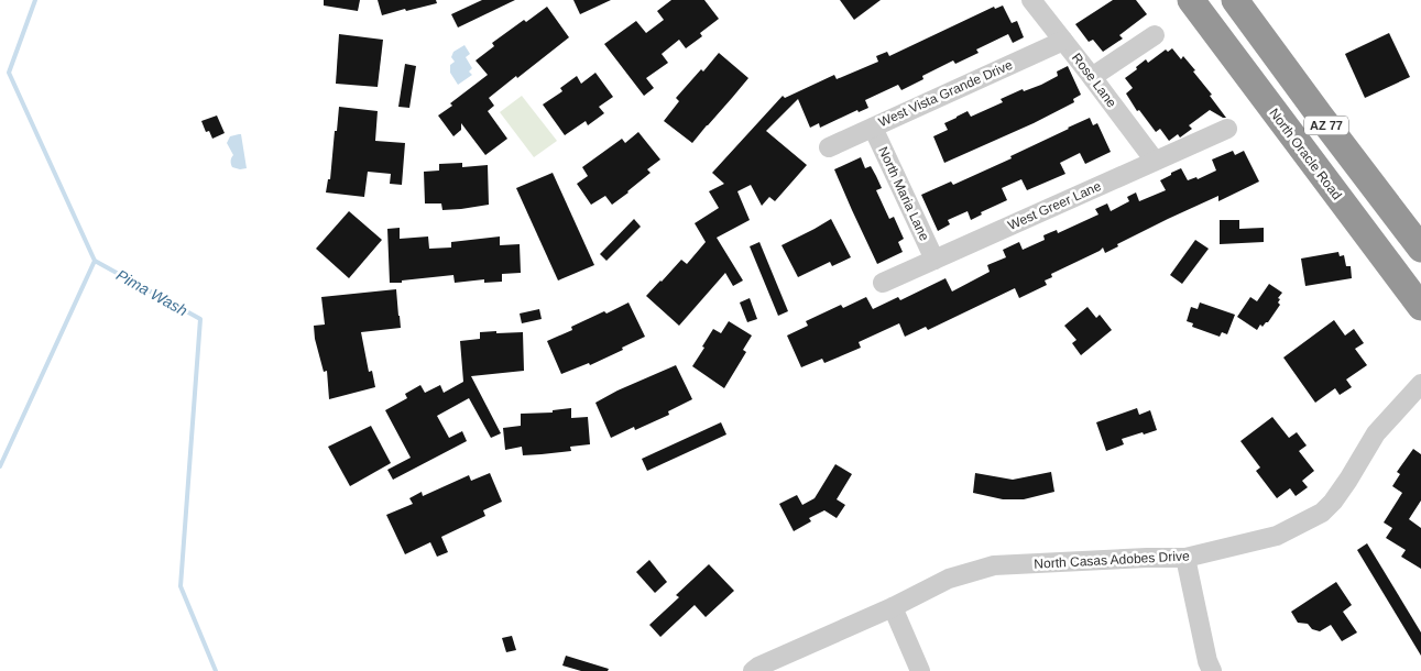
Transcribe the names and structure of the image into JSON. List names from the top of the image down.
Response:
{
  "streets": {
    "highway": ["AZ 77", "North Oracle Road"],
    "street": [
      "Rose Lane",
      "West Vista Grande Drive",
      "North Maria Lane",
      "West Greer Lane",
      "North Casas Adobes Drive"
    ]
  },
  "crossings": [
    ["Rose Lane", "West Vista Grande Drive"],
    ["Rose Lane", "West Greer Lane"],
    ["West Vista Grande Drive", "North Maria Lane"],
    ["North Maria Lane", "West Greer Lane"]
  ],
  "water": ["Pima Wash"]
}
